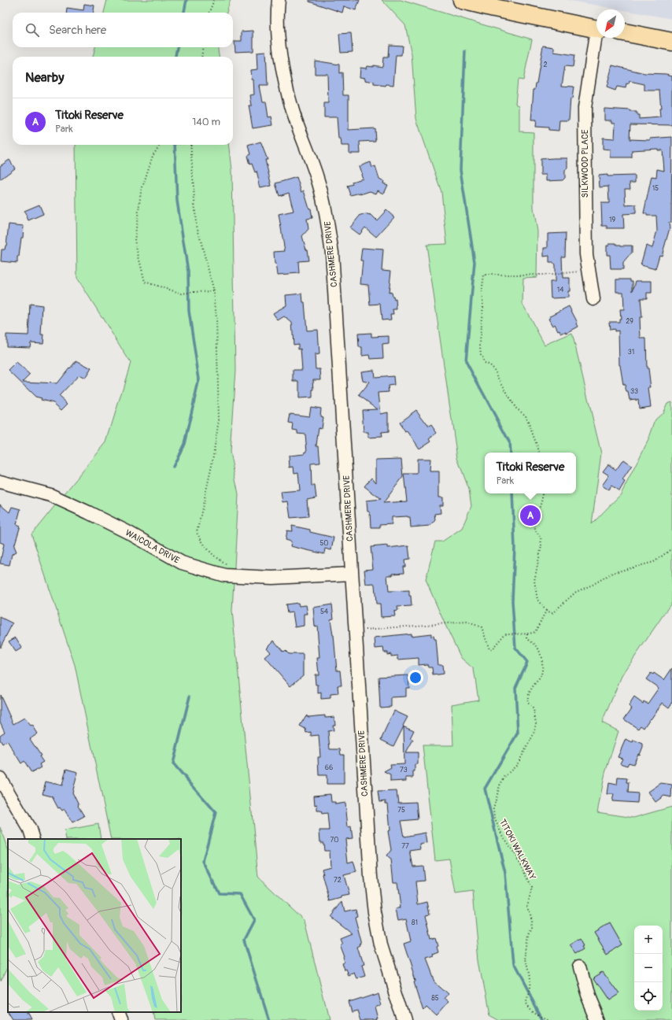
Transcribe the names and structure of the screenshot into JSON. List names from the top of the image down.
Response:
{
  "streets": {
    "street": ["SILKWOOD PLACE", "CASHMERE DRIVE", "WAICOLA DRIVE"],
    "path": ["TITOKI WALKWAY"]
  },
  "crossings": [
    ["CASHMERE DRIVE", "WAICOLA DRIVE"]
  ],
  "house_numbers": [
    "2",
    "15",
    "19",
    "14",
    "29",
    "31",
    "33",
    "50",
    "54",
    "66",
    "73",
    "75",
    "70",
    "77",
    "72",
    "81",
    "85"
  ],
  "north": "bottom left",
  "page": {
    "search": "Search here",
    "heading": "Nearby",
    "list": [
      {
        "mark": "A",
        "name": "Titoki Reserve",
        "note": "Park",
        "value": "140 m"
      }
    ],
    "popup": ["Titoki Reserve", "Park"],
    "pins": "A",
    "map_buttons": ["+", "−"]
  }
}
